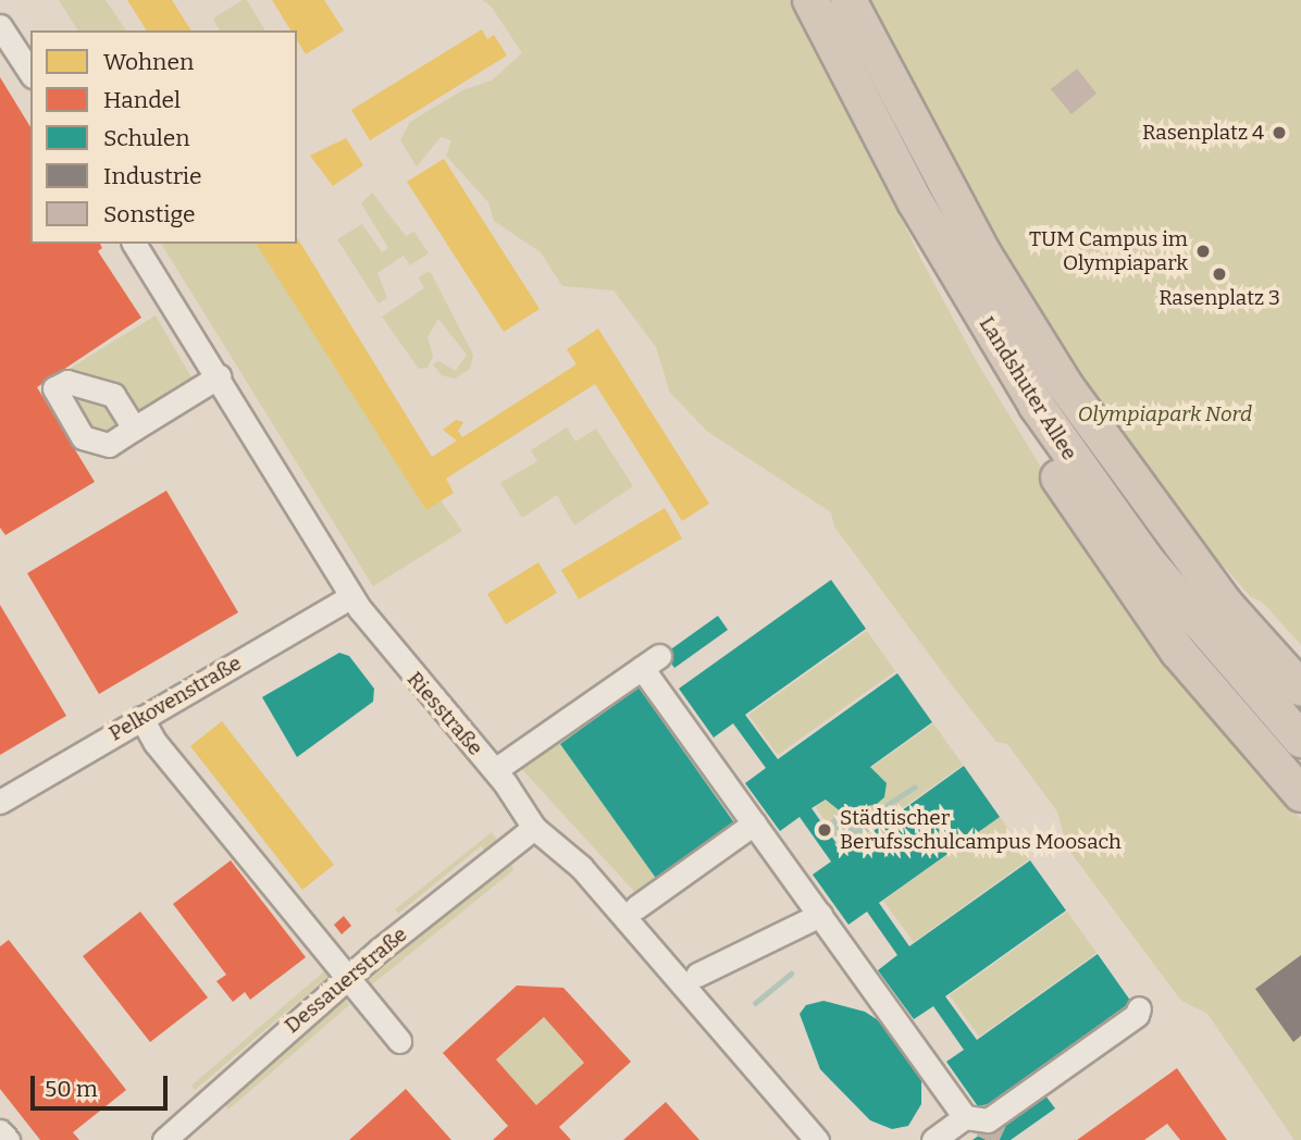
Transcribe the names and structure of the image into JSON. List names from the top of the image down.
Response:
{
  "streets": {
    "highway": ["Landshuter Allee"],
    "street": ["Pelkovenstraße", "Riesstraße", "Dessauerstraße"]
  },
  "crossings": [
    ["Pelkovenstraße", "Riesstraße"],
    ["Riesstraße", "Dessauerstraße"]
  ],
  "parks": ["Olympiapark Nord"],
  "places": [
    "Rasenplatz 4",
    "TUM Campus im Olympiapark",
    "Rasenplatz 3",
    "Städtischer Berufsschulcampus Moosach"
  ],
  "legend": [
    "Wohnen",
    "Handel",
    "Schulen",
    "Industrie",
    "Sonstige"
  ],
  "scale_bar": "50 m"
}
